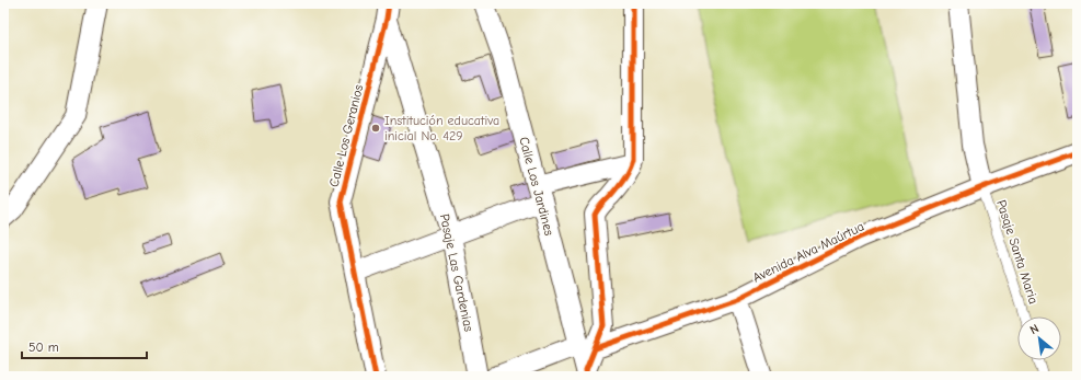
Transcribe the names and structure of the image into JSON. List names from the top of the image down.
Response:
{
  "streets": {
    "street": [
      "Calle Los Geranios",
      "Calle Los Jardines",
      "Avenida Alva Maúrtua",
      "Pasaje Las Gardenias"
    ],
    "lane": ["Pasaje Santa Maria"]
  },
  "crossings": [
    ["Calle Los Geranios", "Pasaje Las Gardenias"],
    ["Calle Los Jardines", "Avenida Alva Maúrtua"],
    ["Avenida Alva Maúrtua", "Pasaje Santa Maria"]
  ],
  "places": ["Institución educativa inicial No. 429"],
  "scale_bar": "50 m",
  "north": "top left"
}
